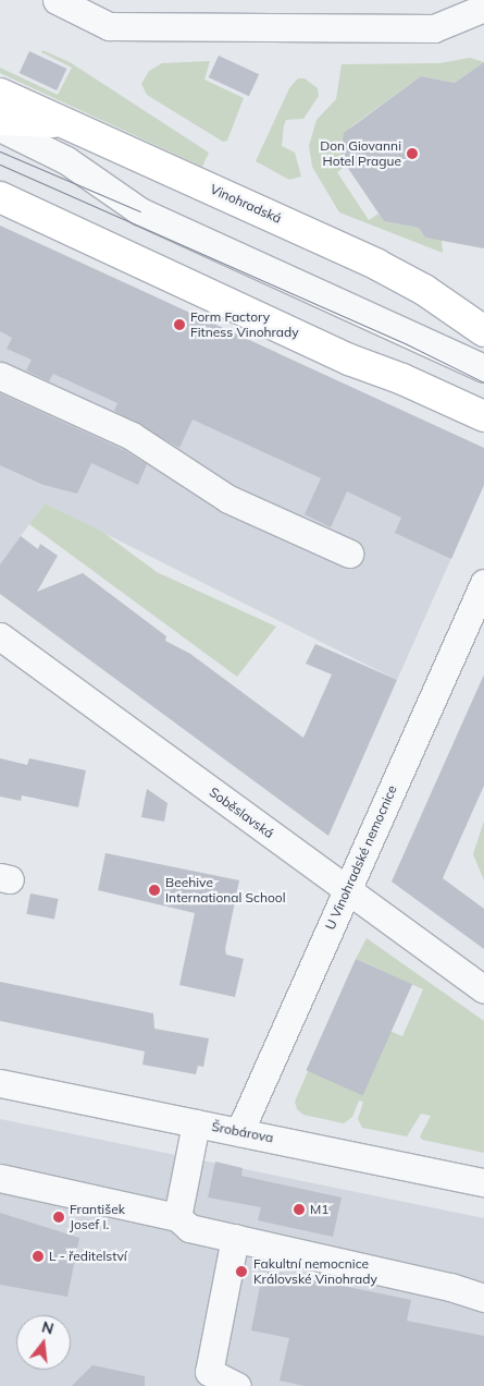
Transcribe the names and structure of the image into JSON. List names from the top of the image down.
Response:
{
  "streets": {
    "main road": ["Vinohradská"],
    "street": ["Soběslavská", "U Vinohradské nemocnice", "Šrobárova"]
  },
  "crossings": [
    ["Soběslavská", "U Vinohradské nemocnice"],
    ["U Vinohradské nemocnice", "Šrobárova"]
  ],
  "places": [
    "Don Giovanni Hotel Prague",
    "Form Factory Fitness Vinohrady",
    "Beehive International School",
    "M1",
    "František Josef I.",
    "L - ředitelství",
    "Fakultní nemocnice Královské Vinohrady"
  ],
  "north": "top"
}
